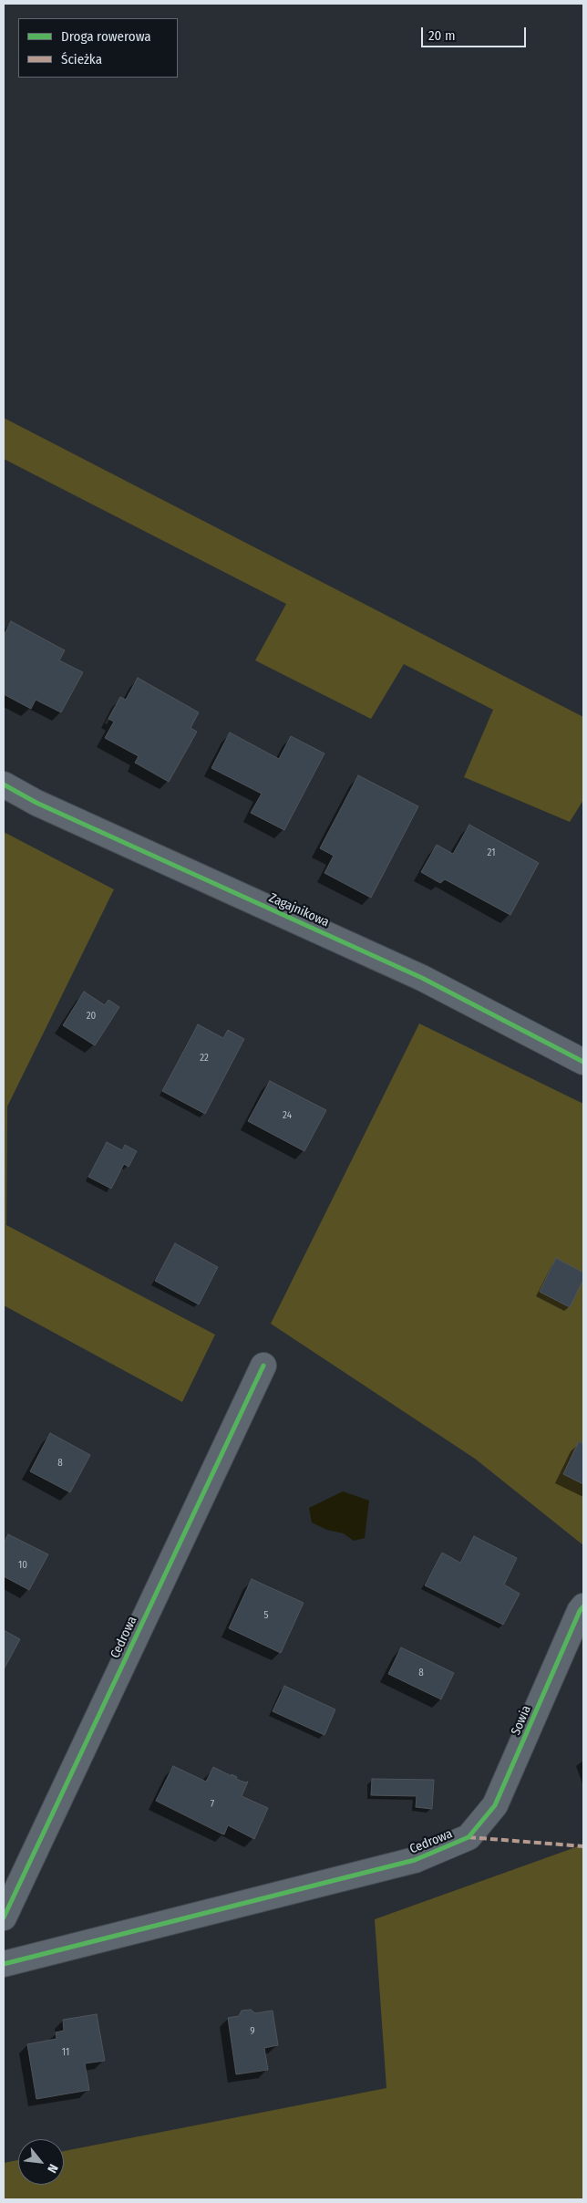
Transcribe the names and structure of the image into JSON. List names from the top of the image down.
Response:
{
  "streets": {
    "street": ["Zagajnikowa", "Cedrowa", "Sowia"]
  },
  "crossings": [
    ["Cedrowa", "Sowia"]
  ],
  "house_numbers": [
    "21",
    "20",
    "22",
    "24",
    "8",
    "10",
    "5",
    "8",
    "7",
    "9",
    "11"
  ],
  "legend": ["Droga rowerowa", "Ścieżka"],
  "scale_bar": "20 m",
  "north": "bottom right"
}
